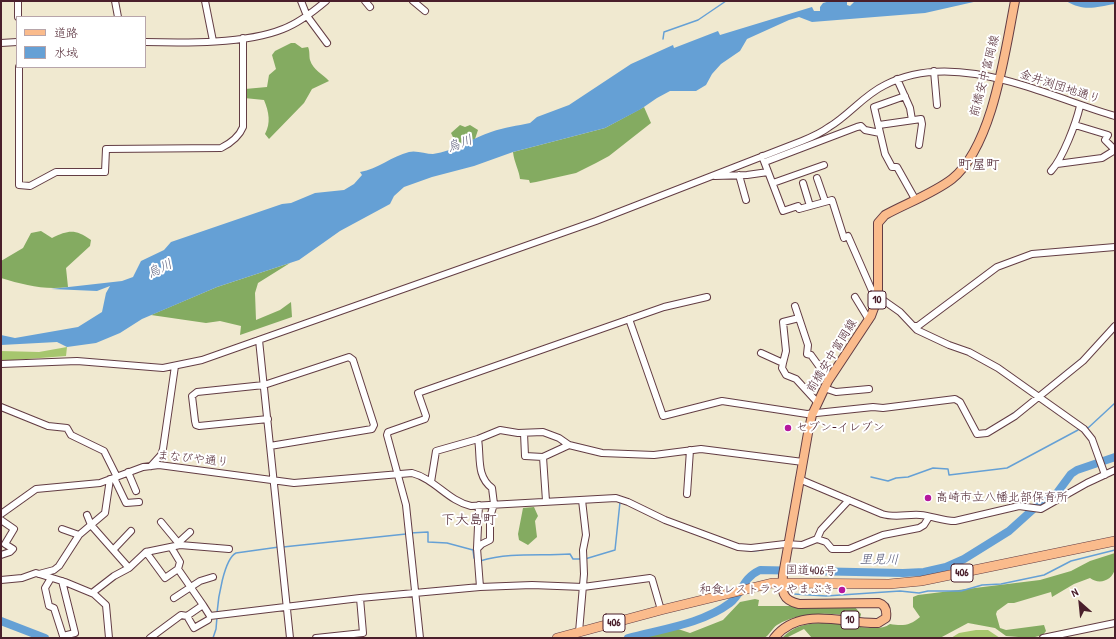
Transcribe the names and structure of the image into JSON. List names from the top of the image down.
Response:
{
  "streets": {
    "highway": ["国道406号", "406"],
    "main road": ["前橋安中富岡線", "10"],
    "street": ["金井渕団地通り", "まなびや通り"]
  },
  "crossings": [
    ["前橋安中富岡線", "金井渕団地通り"],
    ["前橋安中富岡線", "10"],
    ["前橋安中富岡線", "まなびや通り"],
    ["前橋安中富岡線", "国道406号"],
    ["10", "国道406号"]
  ],
  "districts": ["町屋町", "下大島町"],
  "water": ["烏川", "里見川"],
  "places": ["セブン-イレブン", "高崎市立八幡北部保育所", "和食レストラン やまぶき"],
  "legend": ["道路", "水域"],
  "north": "top left"
}
